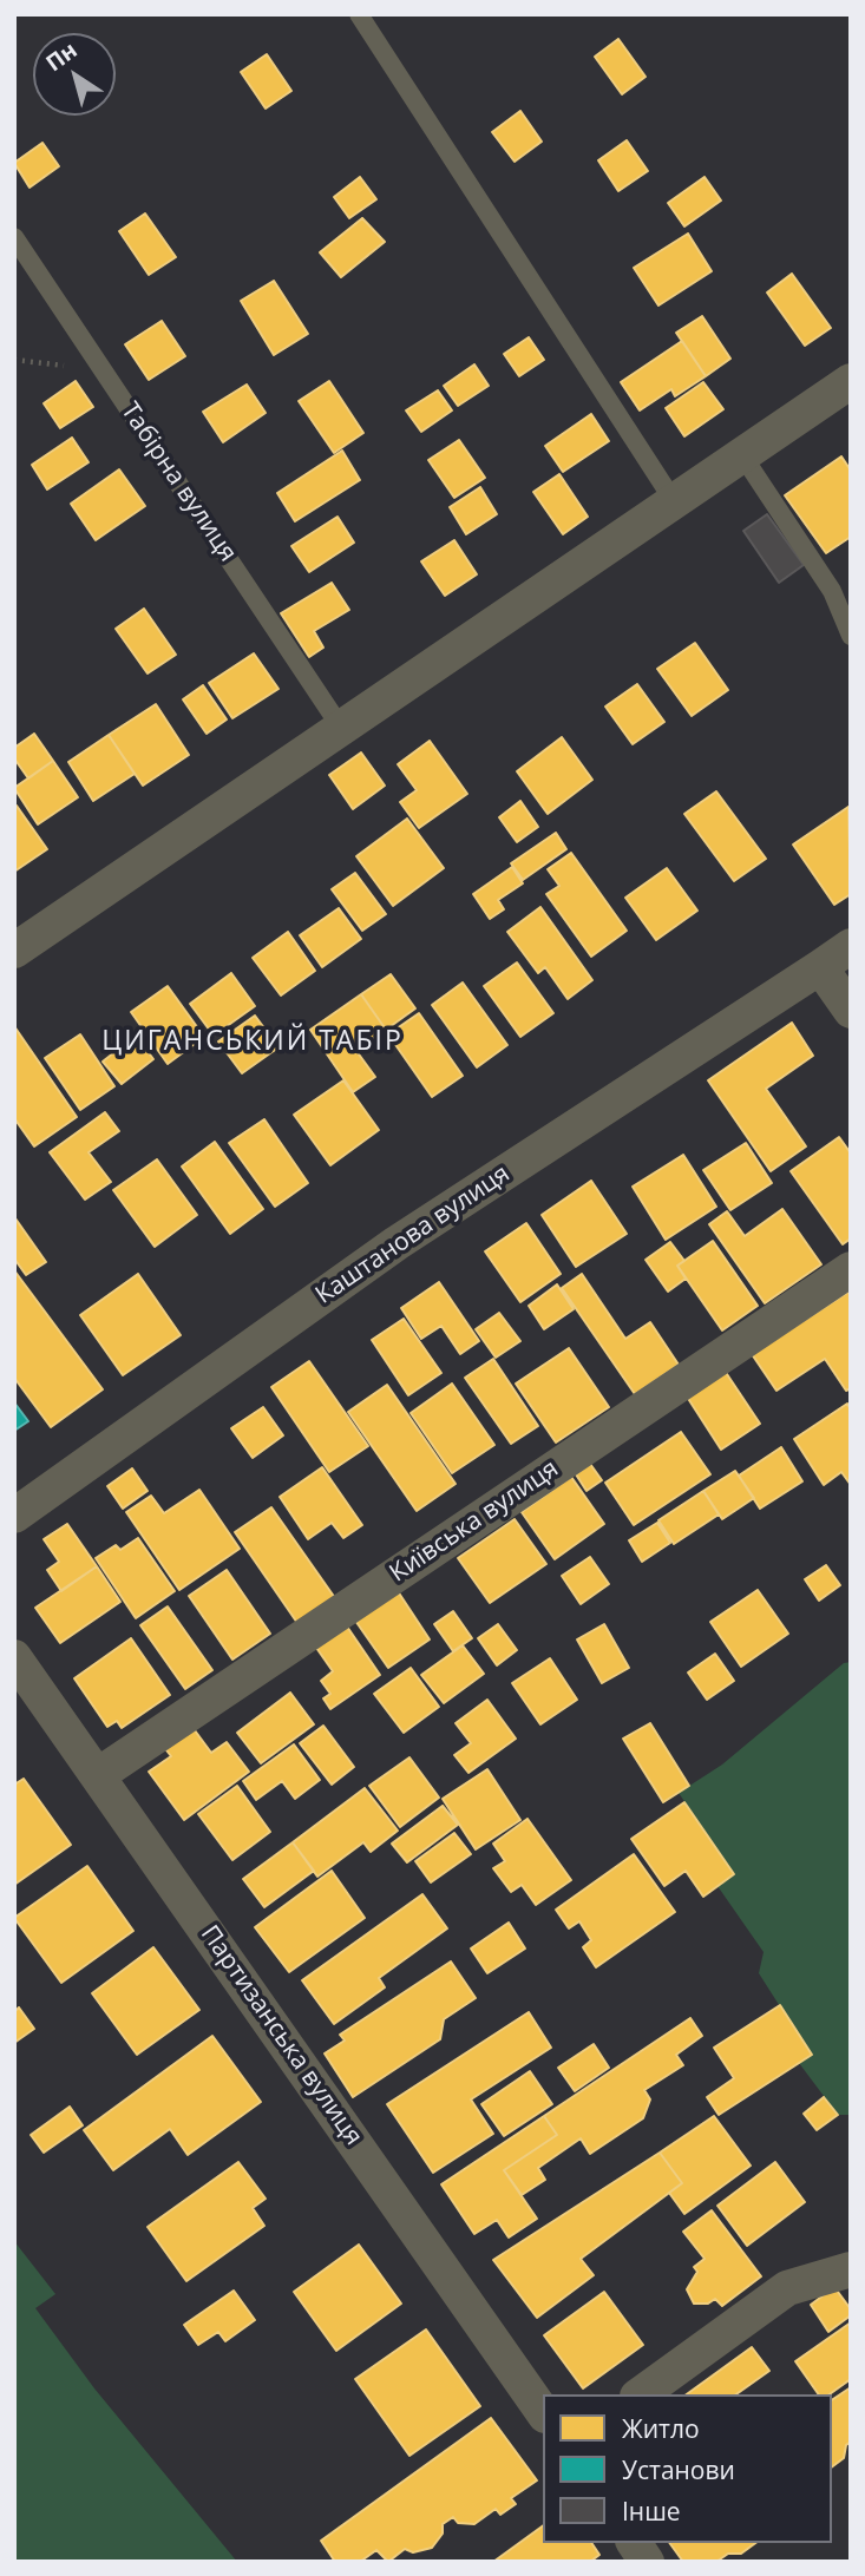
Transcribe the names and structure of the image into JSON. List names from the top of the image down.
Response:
{
  "streets": {
    "street": ["Каштанова вулиця", "Київська вулиця", "Партизанська вулиця"],
    "lane": ["Табірна вулиця"]
  },
  "crossings": [
    ["Київська вулиця", "Партизанська вулиця"]
  ],
  "districts": ["ЦИГАНСЬКИЙ ТАБІР"],
  "legend": ["Житло", "Установи", "Інше"],
  "north": "top left"
}
